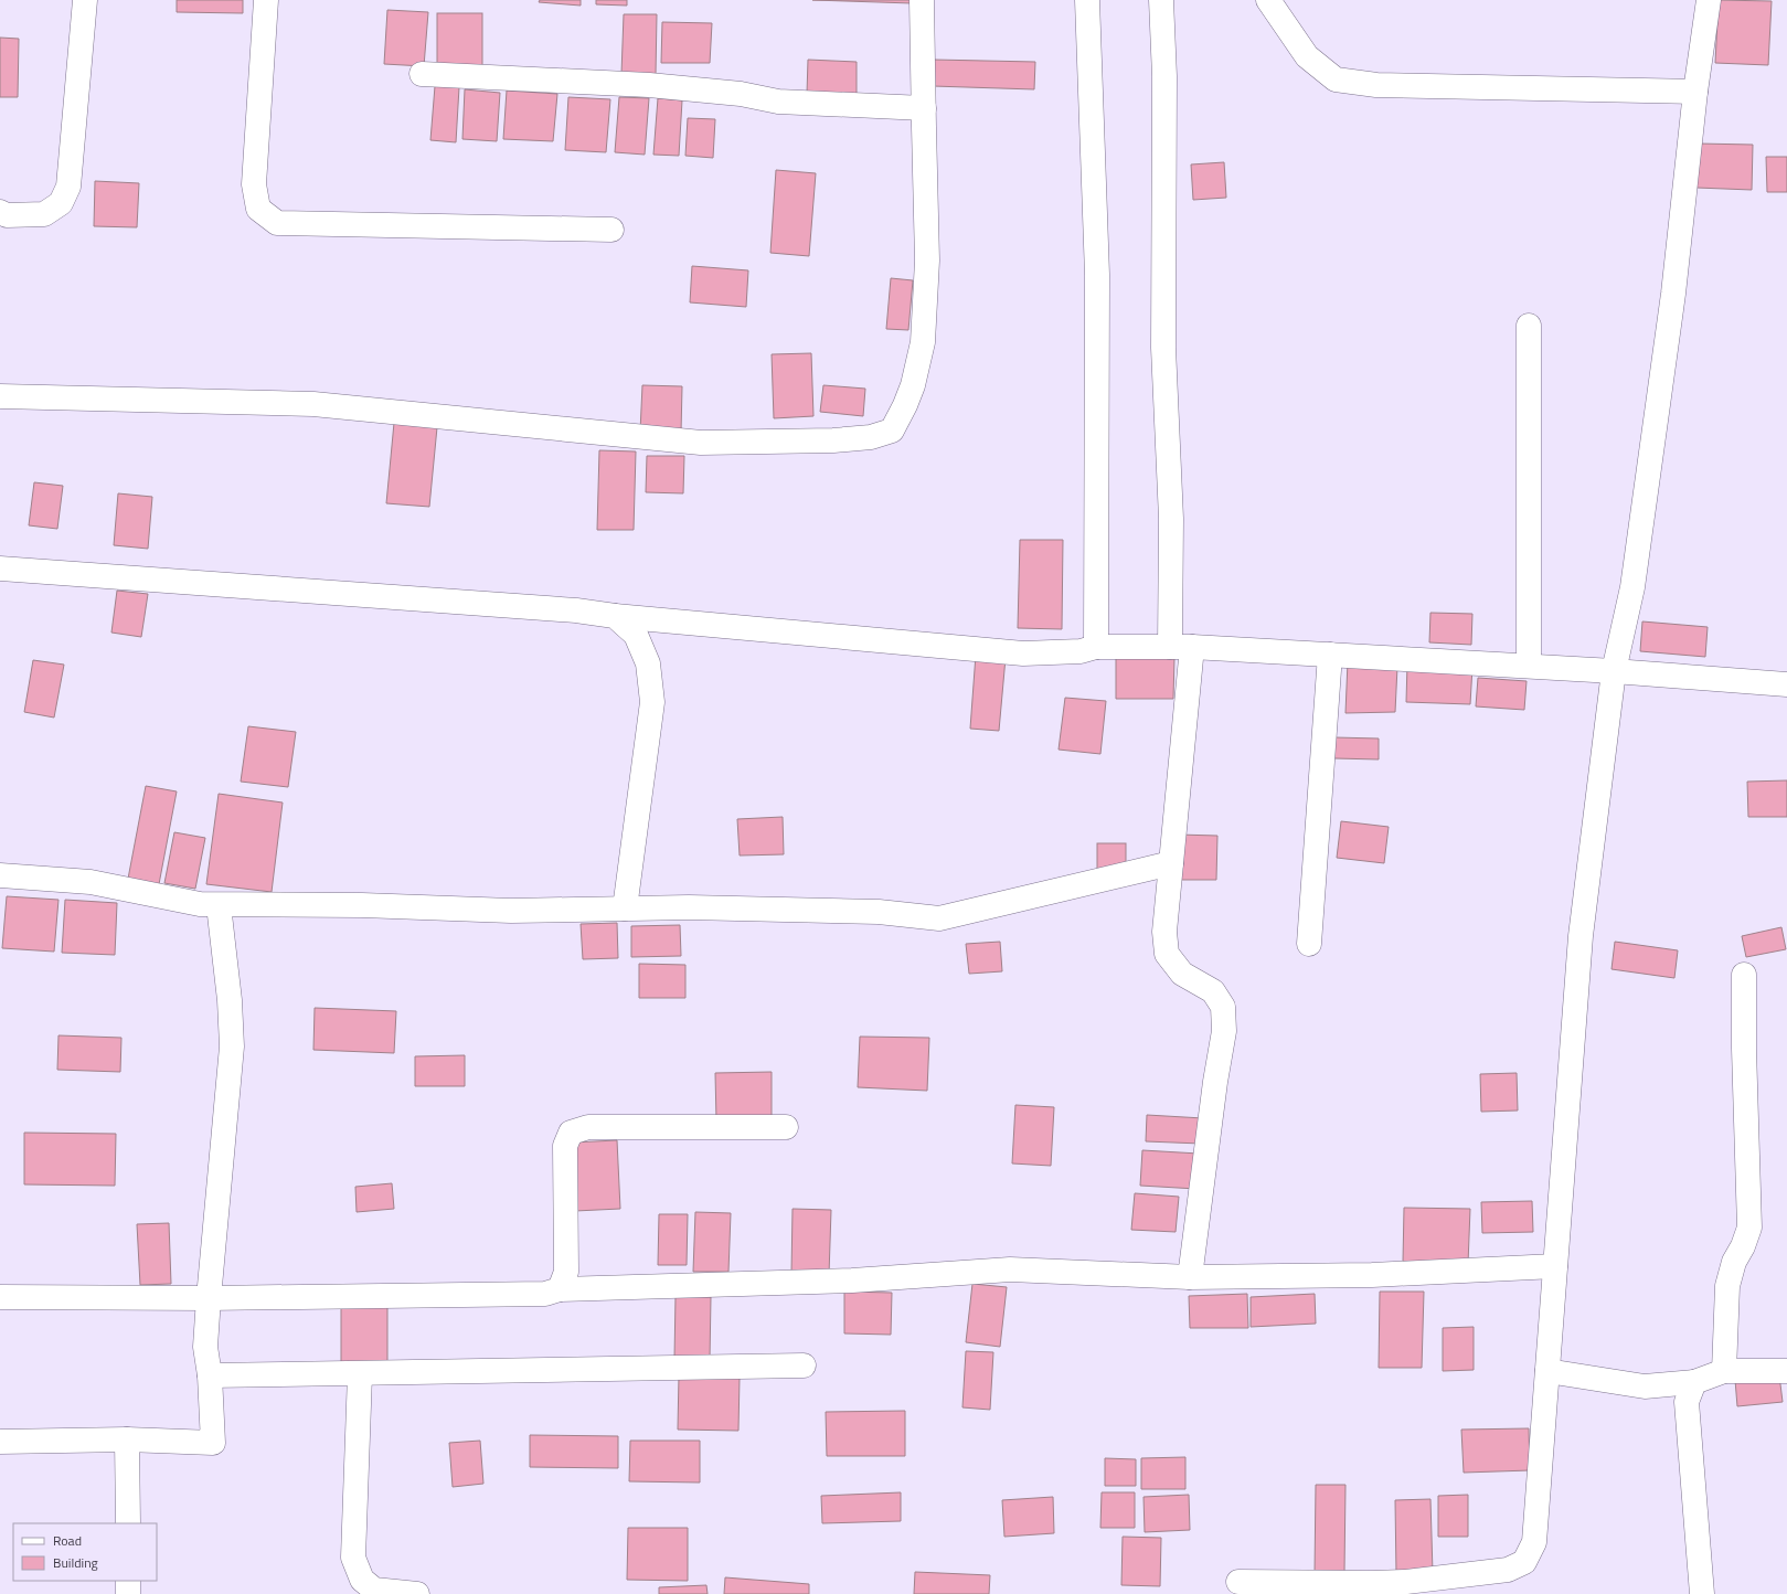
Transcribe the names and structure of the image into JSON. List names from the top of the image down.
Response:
{
  "legend": ["Road", "Building"]
}
